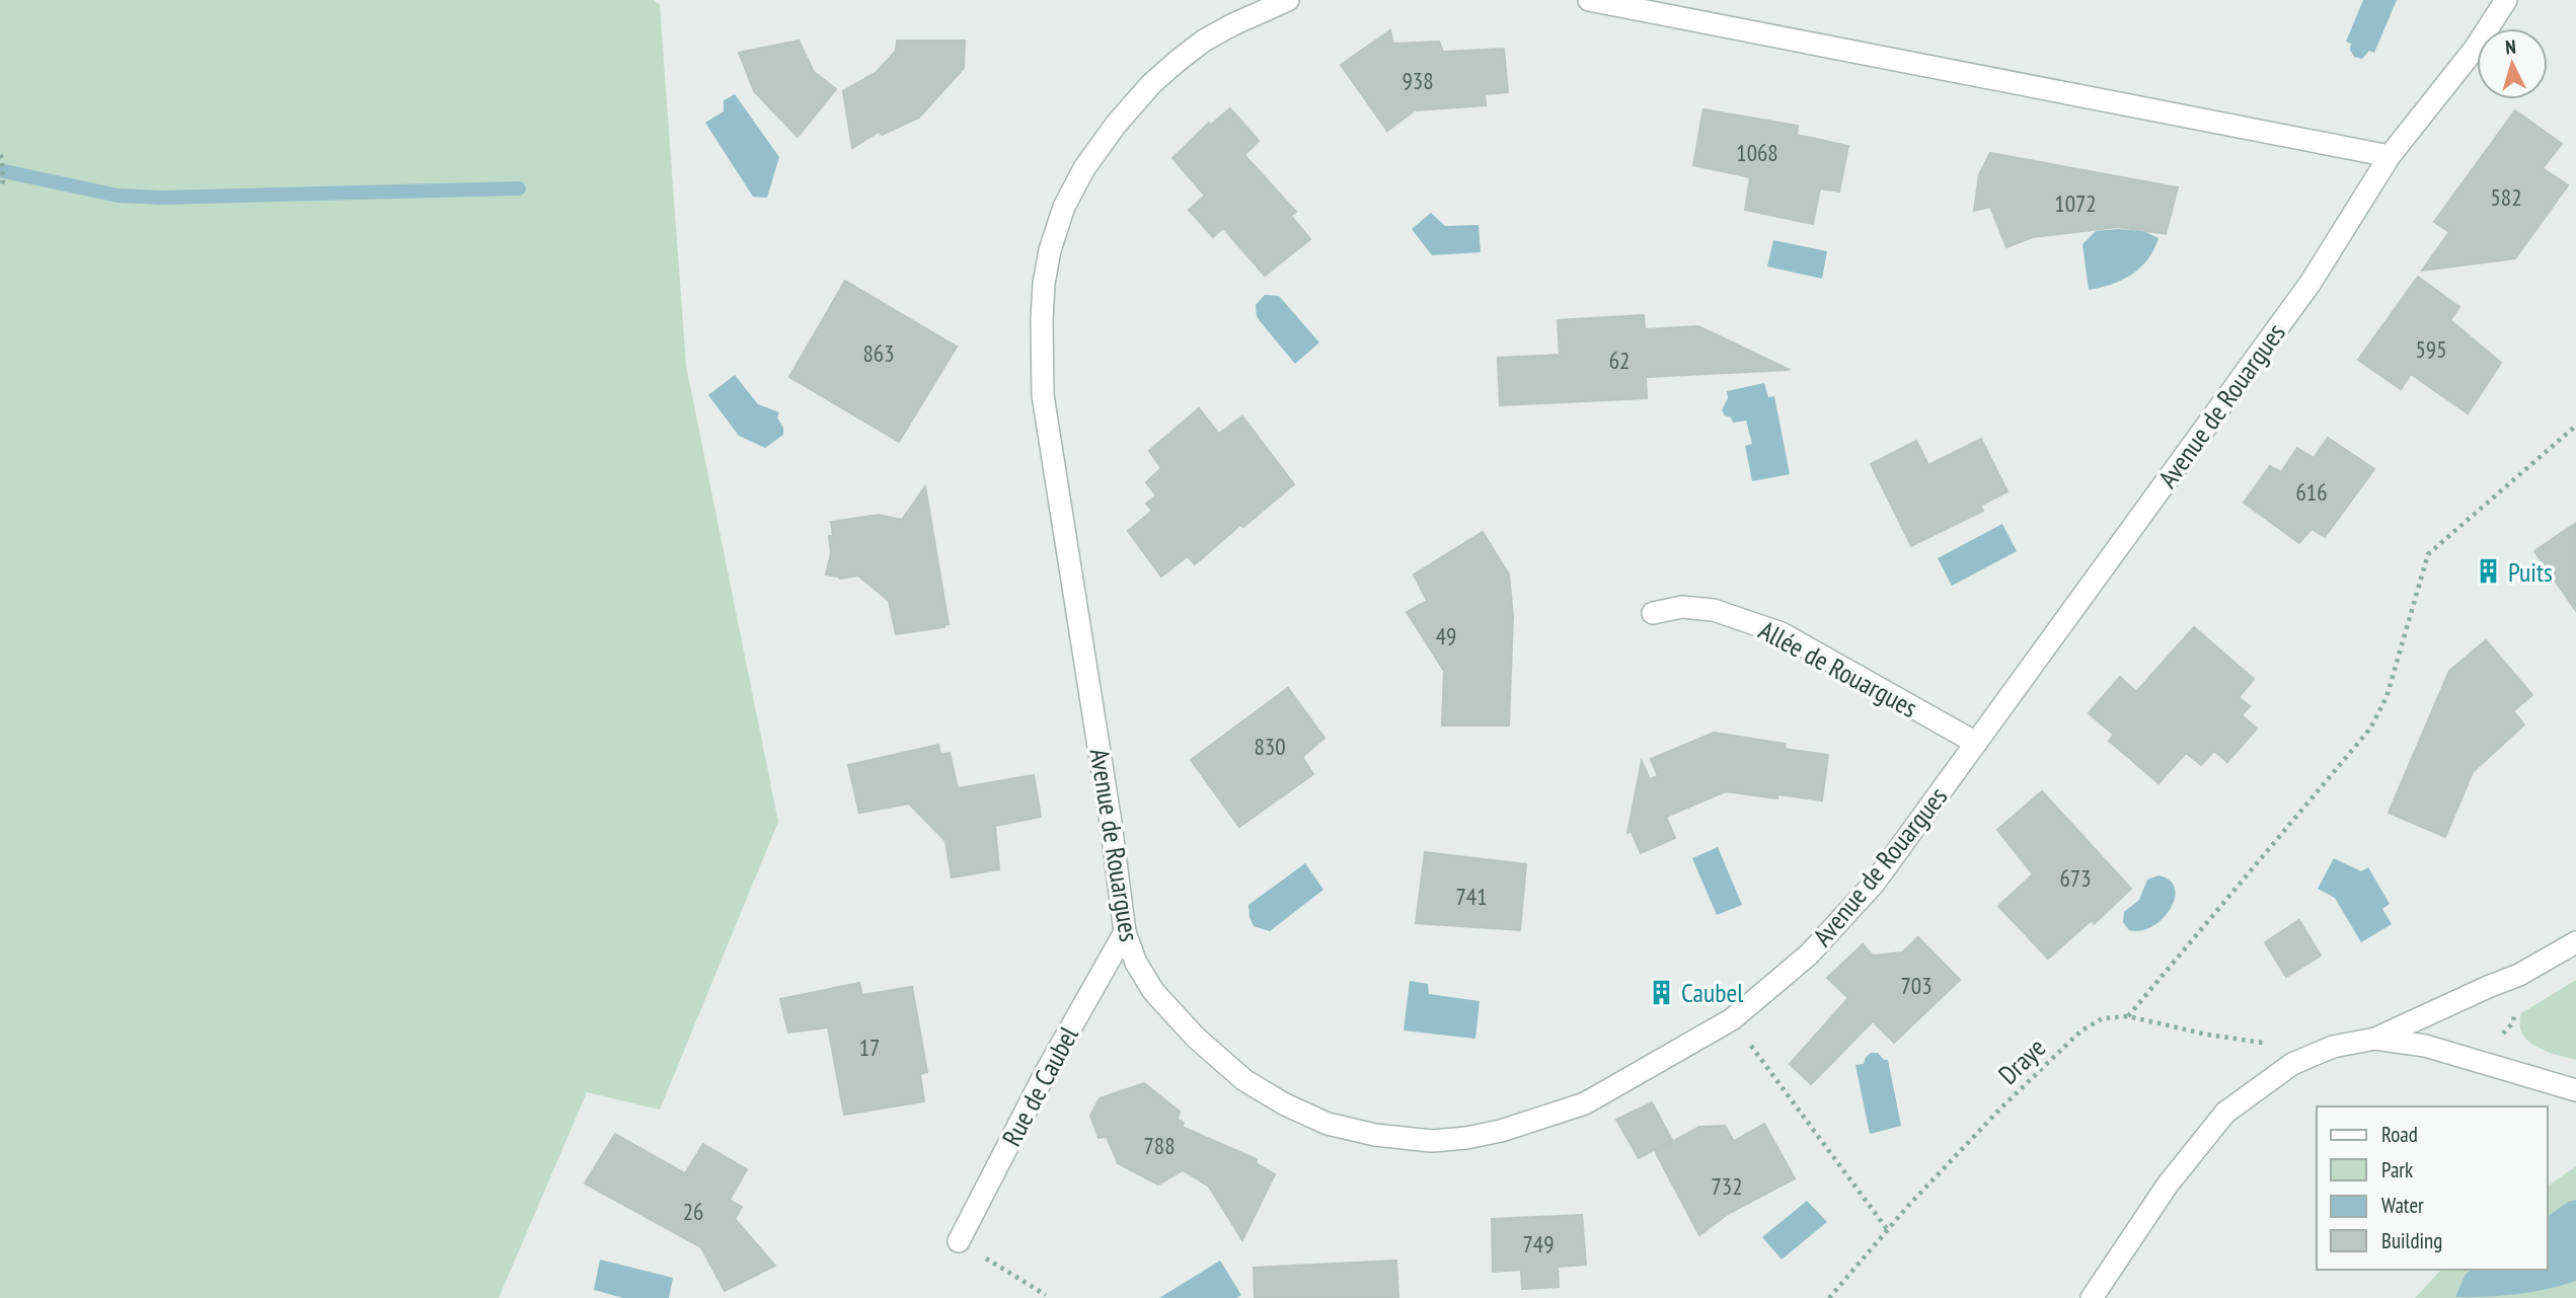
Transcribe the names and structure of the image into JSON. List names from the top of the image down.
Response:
{
  "streets": {
    "street": ["Avenue de Rouargues", "Allée de Rouargues", "Rue de Caubel"],
    "path": ["Draye"]
  },
  "crossings": [
    ["Avenue de Rouargues", "Allée de Rouargues"],
    ["Avenue de Rouargues", "Rue de Caubel"]
  ],
  "places": {
    "building": ["Puits", "Caubel"]
  },
  "house_numbers": [
    "938",
    "1068",
    "582",
    "1072",
    "595",
    "863",
    "62",
    "616",
    "49",
    "830",
    "673",
    "741",
    "703",
    "17",
    "788",
    "732",
    "26",
    "749"
  ],
  "legend": [
    "Road",
    "Park",
    "Water",
    "Building"
  ],
  "north": "top"
}
